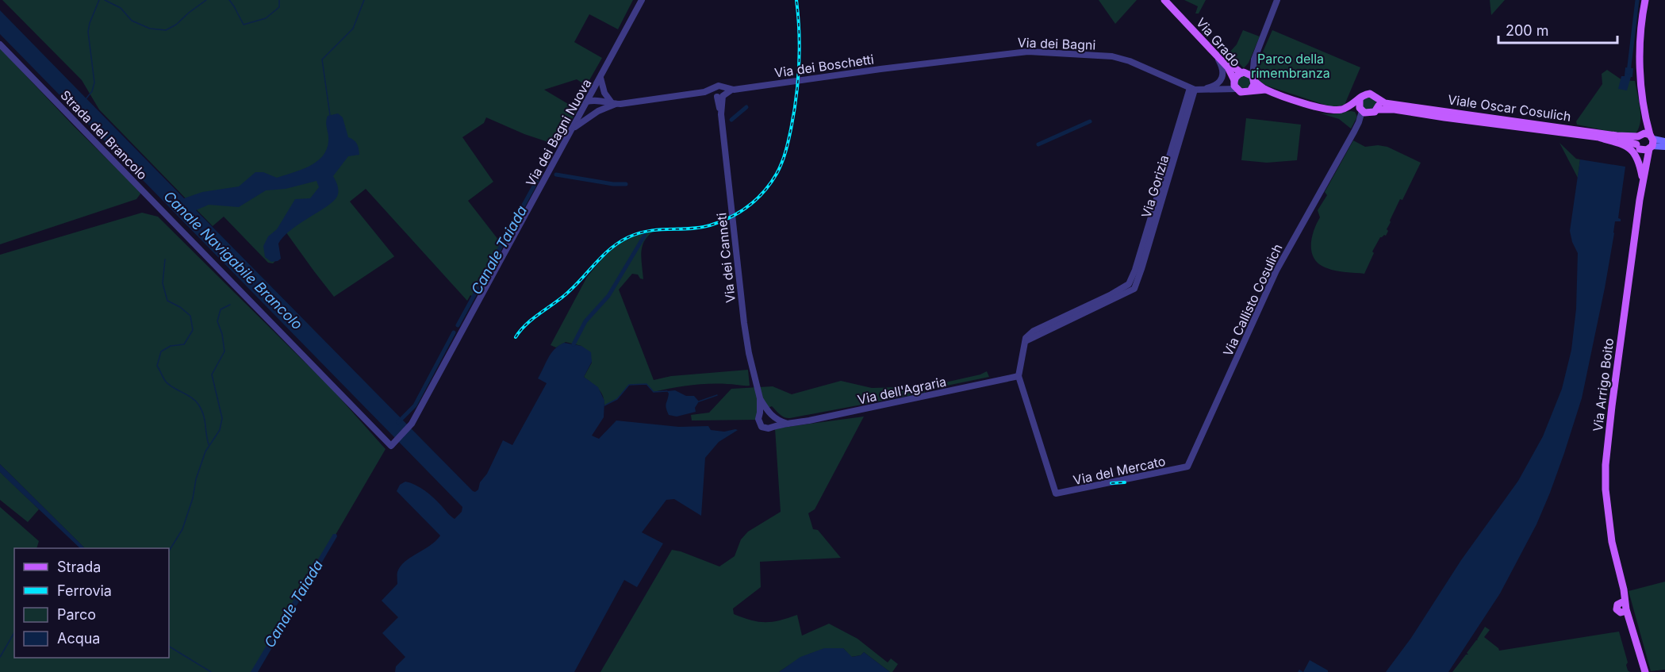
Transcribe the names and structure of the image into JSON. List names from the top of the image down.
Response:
{
  "streets": {
    "main road": [
      "Via Grado",
      "Viale Oscar Cosulich",
      "Via Callisto Cosulich",
      "Via Arrigo Boito"
    ],
    "street": [
      "Via dei Bagni",
      "Via dei Boschetti",
      "Via dei Bagni Nuova",
      "Strada del Brancolo",
      "Via Gorizia",
      "Via dei Canneti",
      "Via dell'Agraria",
      "Via del Mercato"
    ]
  },
  "crossings": [
    ["Via dei Bagni", "Via dei Boschetti"],
    ["Via dei Bagni", "Via Gorizia"],
    ["Via dei Boschetti", "Via dei Bagni Nuova"],
    ["Via dei Boschetti", "Via dei Canneti"],
    ["Viale Oscar Cosulich", "Via Callisto Cosulich"],
    ["Viale Oscar Cosulich", "Via Arrigo Boito"],
    ["Via dei Bagni Nuova", "Strada del Brancolo"],
    ["Via dei Canneti", "Via dell'Agraria"],
    ["Via Callisto Cosulich", "Via del Mercato"],
    ["Via dell'Agraria", "Via del Mercato"]
  ],
  "water": ["Canale Taiada", "Canale Navigabile Brancolo"],
  "parks": ["Parco della rimembranza"],
  "legend": [
    "Strada",
    "Ferrovia",
    "Parco",
    "Acqua"
  ],
  "scale_bar": "200 m"
}
